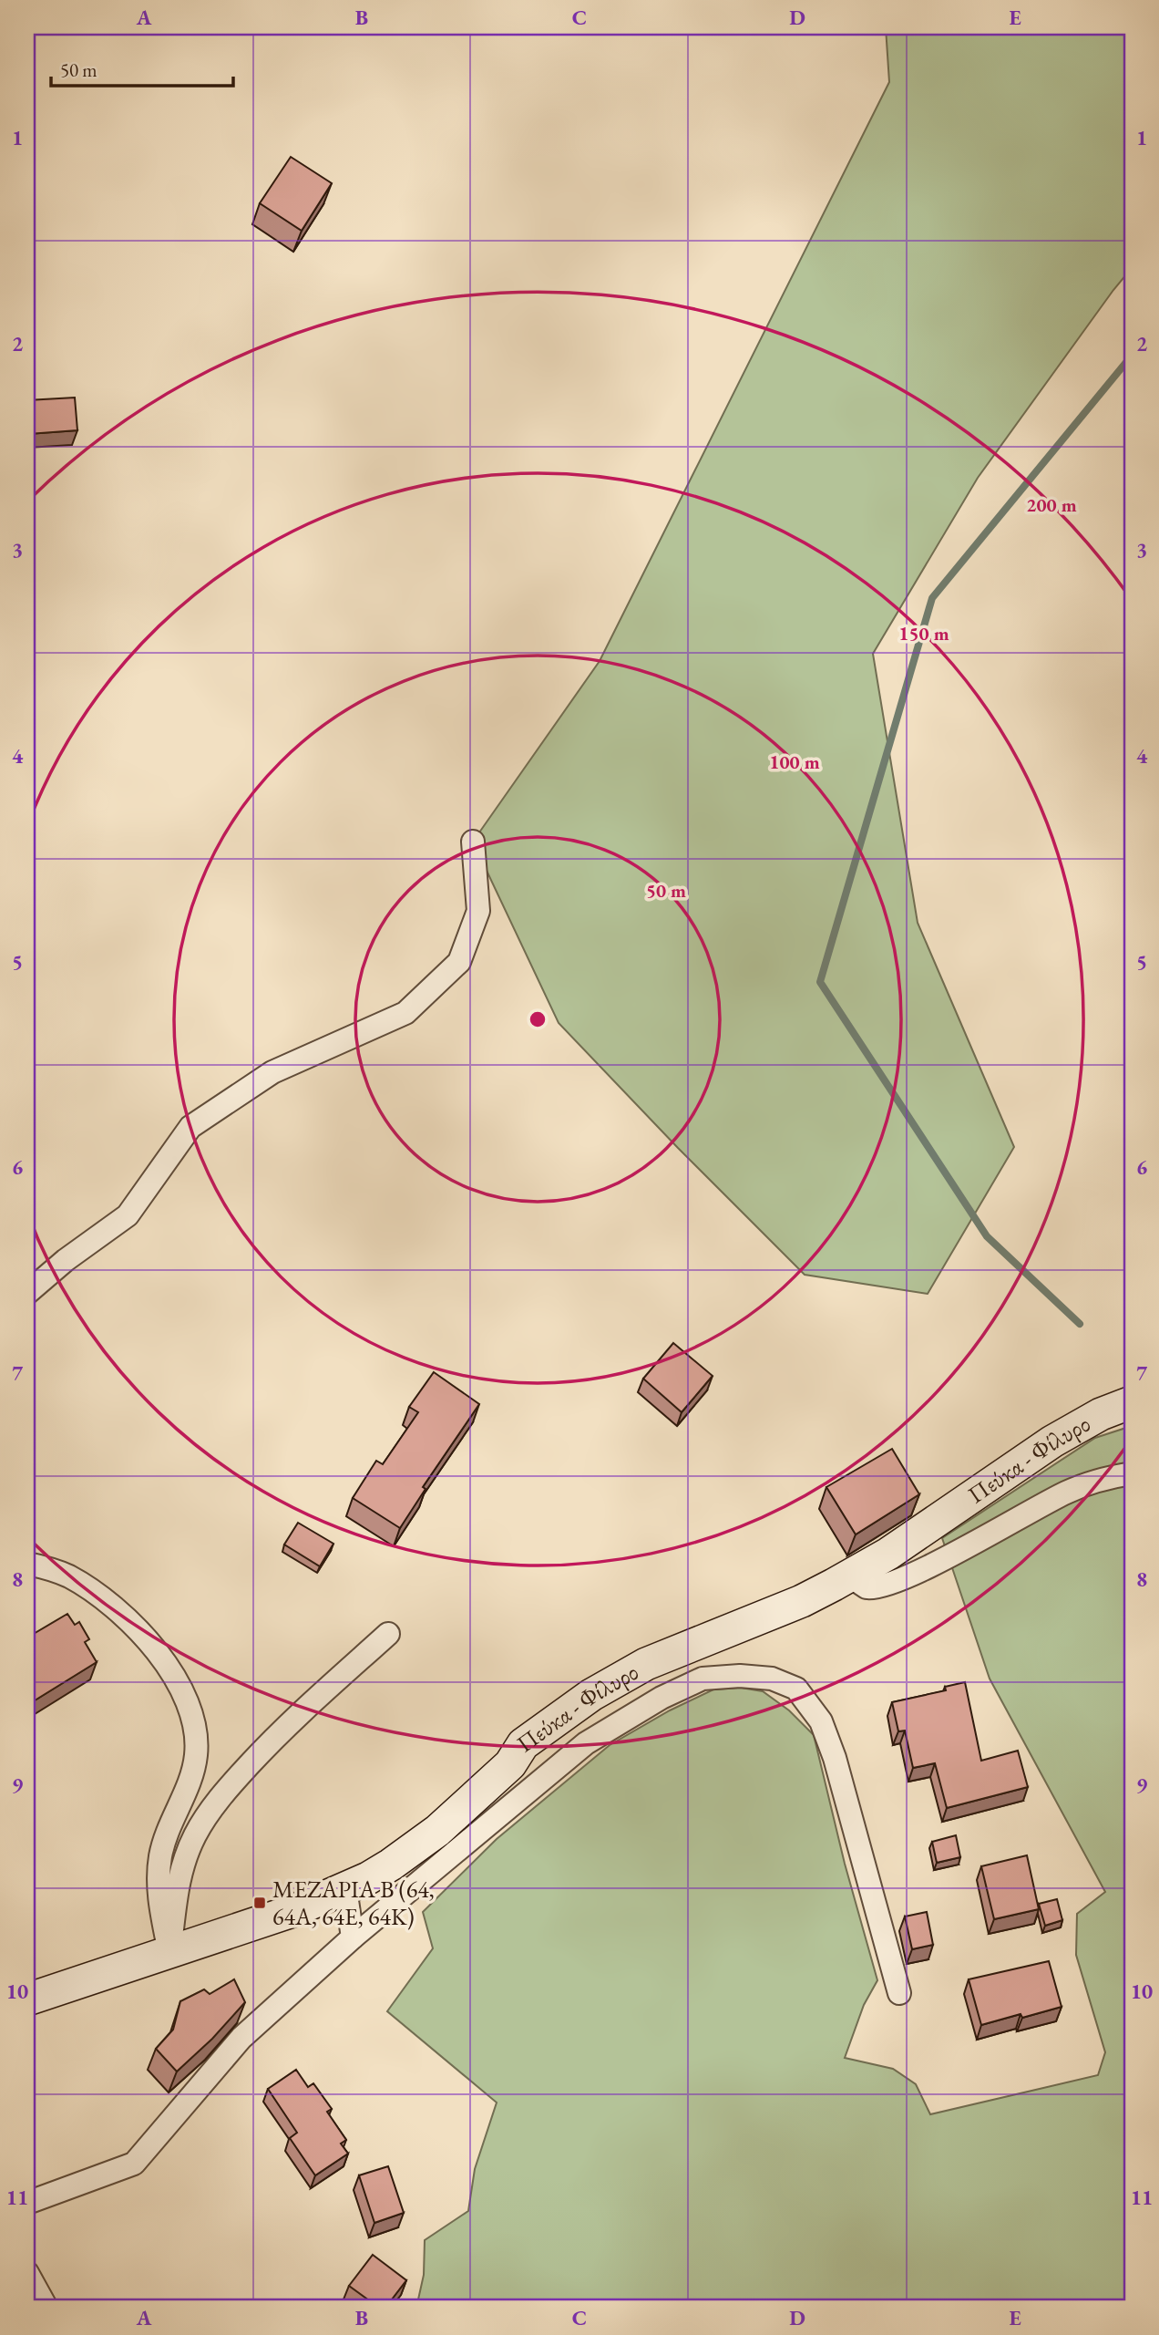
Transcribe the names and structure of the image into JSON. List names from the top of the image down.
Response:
{
  "streets": {
    "main road": ["Πεύκα - Φίλυρο"]
  },
  "places": {
    "transit": ["ΜΕΖΑΡΙΑ B (64, 64Α, 64Ε, 64Κ)"]
  },
  "scale_bar": "50 m",
  "grid": {
    "columns": [
      "A",
      "B",
      "C",
      "D",
      "E"
    ],
    "rows": [
      "1",
      "2",
      "3",
      "4",
      "5",
      "6",
      "7",
      "8",
      "9",
      "10",
      "11"
    ]
  },
  "rings": [
    "200 m",
    "150 m",
    "100 m",
    "50 m"
  ]
}
